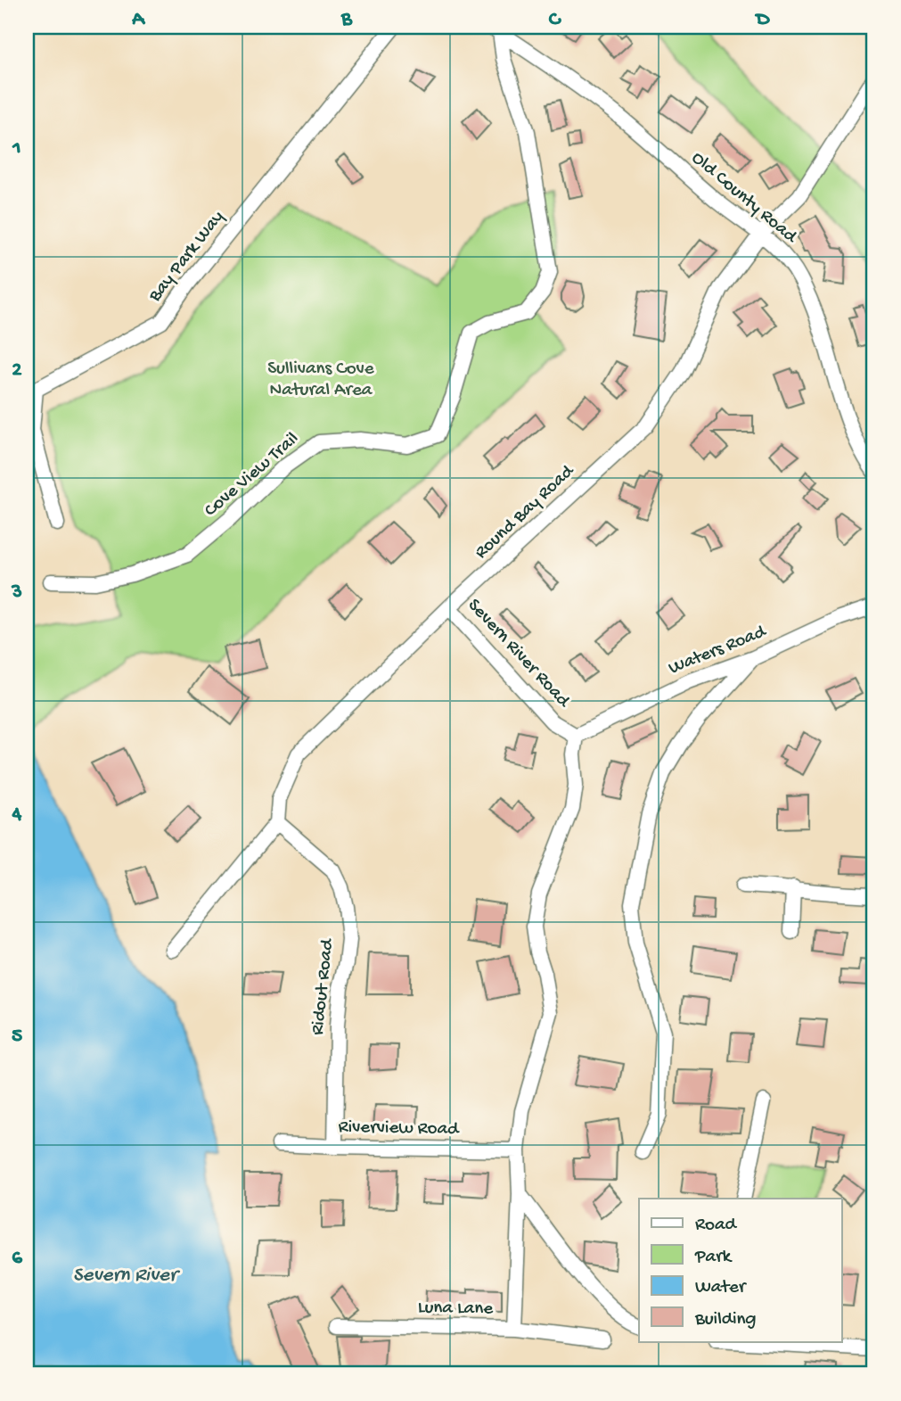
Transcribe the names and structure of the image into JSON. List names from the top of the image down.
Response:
{
  "streets": {
    "street": [
      "Old County Road",
      "Bay Park Way",
      "Cove View Trail",
      "Round Bay Road",
      "Waters Road",
      "Severn River Road",
      "Ridout Road",
      "Riverview Road",
      "Luna Lane"
    ]
  },
  "crossings": [
    ["Old County Road", "Cove View Trail"],
    ["Old County Road", "Round Bay Road"],
    ["Round Bay Road", "Severn River Road"],
    ["Round Bay Road", "Ridout Road"],
    ["Waters Road", "Severn River Road"],
    ["Ridout Road", "Riverview Road"]
  ],
  "water": ["Severn River"],
  "parks": ["Sullivans Cove Natural Area"],
  "legend": [
    "Road",
    "Park",
    "Water",
    "Building"
  ],
  "grid": {
    "columns": [
      "A",
      "B",
      "C",
      "D"
    ],
    "rows": [
      "1",
      "2",
      "3",
      "4",
      "5",
      "6"
    ]
  }
}
